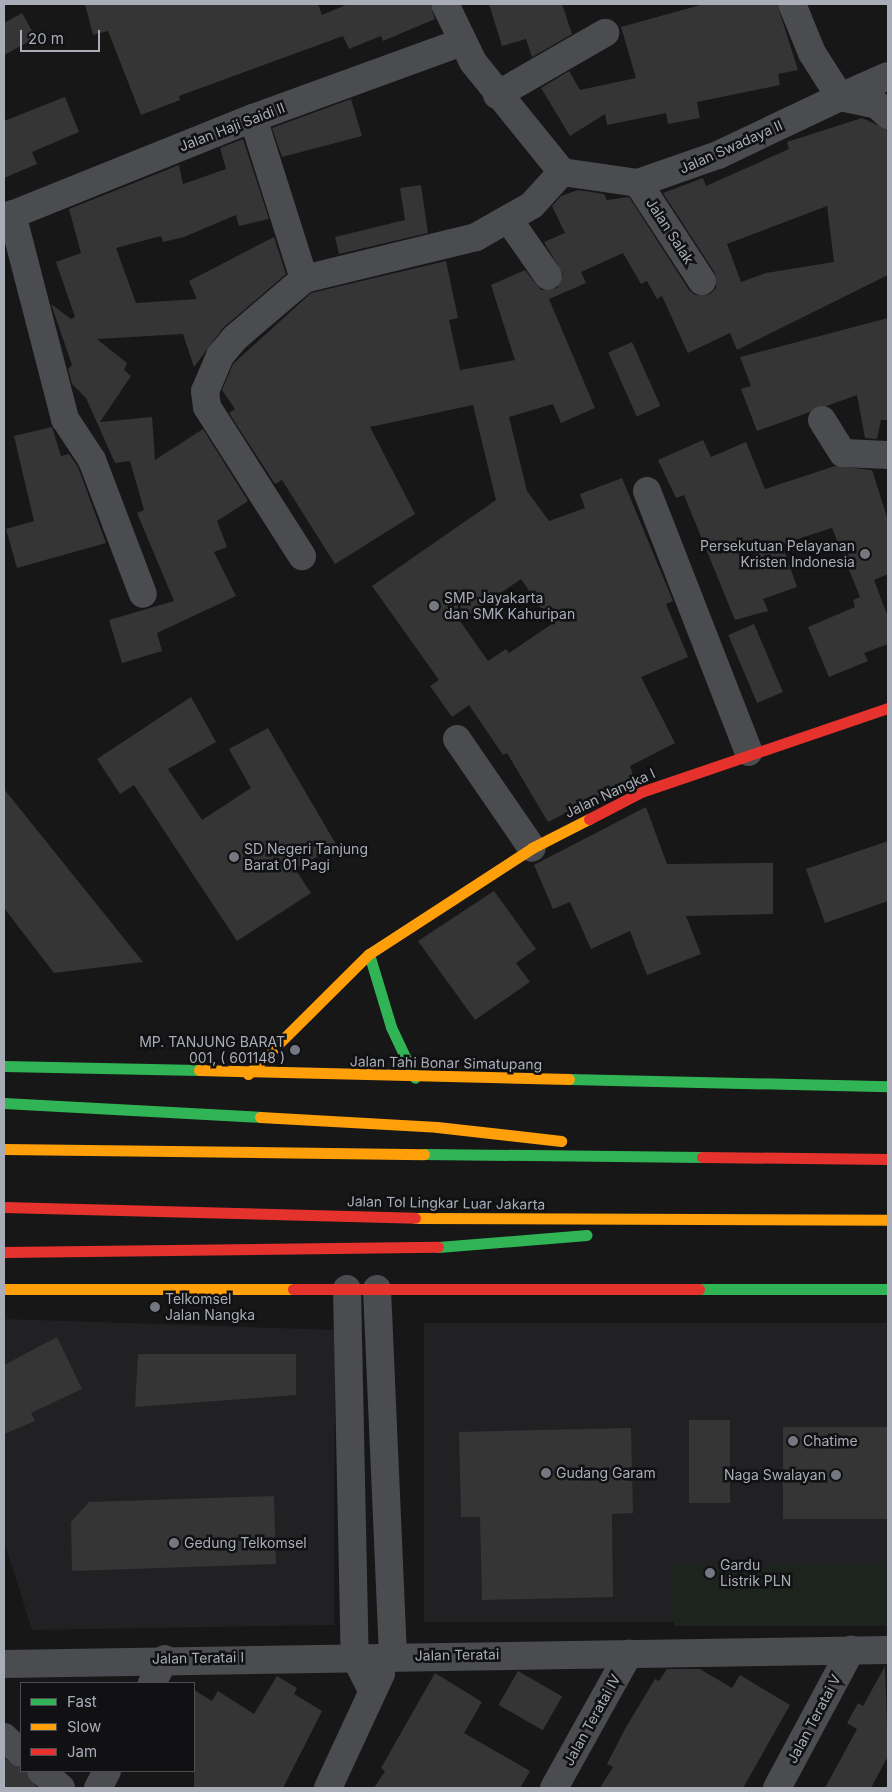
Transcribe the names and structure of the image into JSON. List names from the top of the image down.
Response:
{
  "streets": {
    "main road": ["Jalan Nangka I", "Jalan Tahi Bonar Simatupang", "Jalan Tol Lingkar Luar Jakarta"],
    "street": [
      "Jalan Haji Saidi II",
      "Jalan Swadaya II",
      "Jalan Salak",
      "Jalan Teratai",
      "Jalan Teratai I",
      "Jalan Teratai V",
      "Jalan Teratai IV"
    ]
  },
  "crossings": [
    ["Jalan Swadaya II", "Jalan Salak"],
    ["Jalan Nangka I", "Jalan Tahi Bonar Simatupang"],
    ["Jalan Teratai", "Jalan Teratai I"],
    ["Jalan Teratai", "Jalan Teratai V"],
    ["Jalan Teratai", "Jalan Teratai IV"]
  ],
  "places": [
    "Persekutuan Pelayanan Kristen Indonesia",
    "SMP Jayakarta dan SMK Kahuripan",
    "SD Negeri Tanjung Barat 01 Pagi",
    "MP. TANJUNG BARAT 001, ( 601148 )",
    "Telkomsel Jalan Nangka",
    "Chatime",
    "Gudang Garam",
    "Naga Swalayan",
    "Gedung Telkomsel",
    "Gardu Listrik PLN"
  ],
  "legend": ["Fast", "Slow", "Jam"],
  "scale_bar": "20 m"
}
